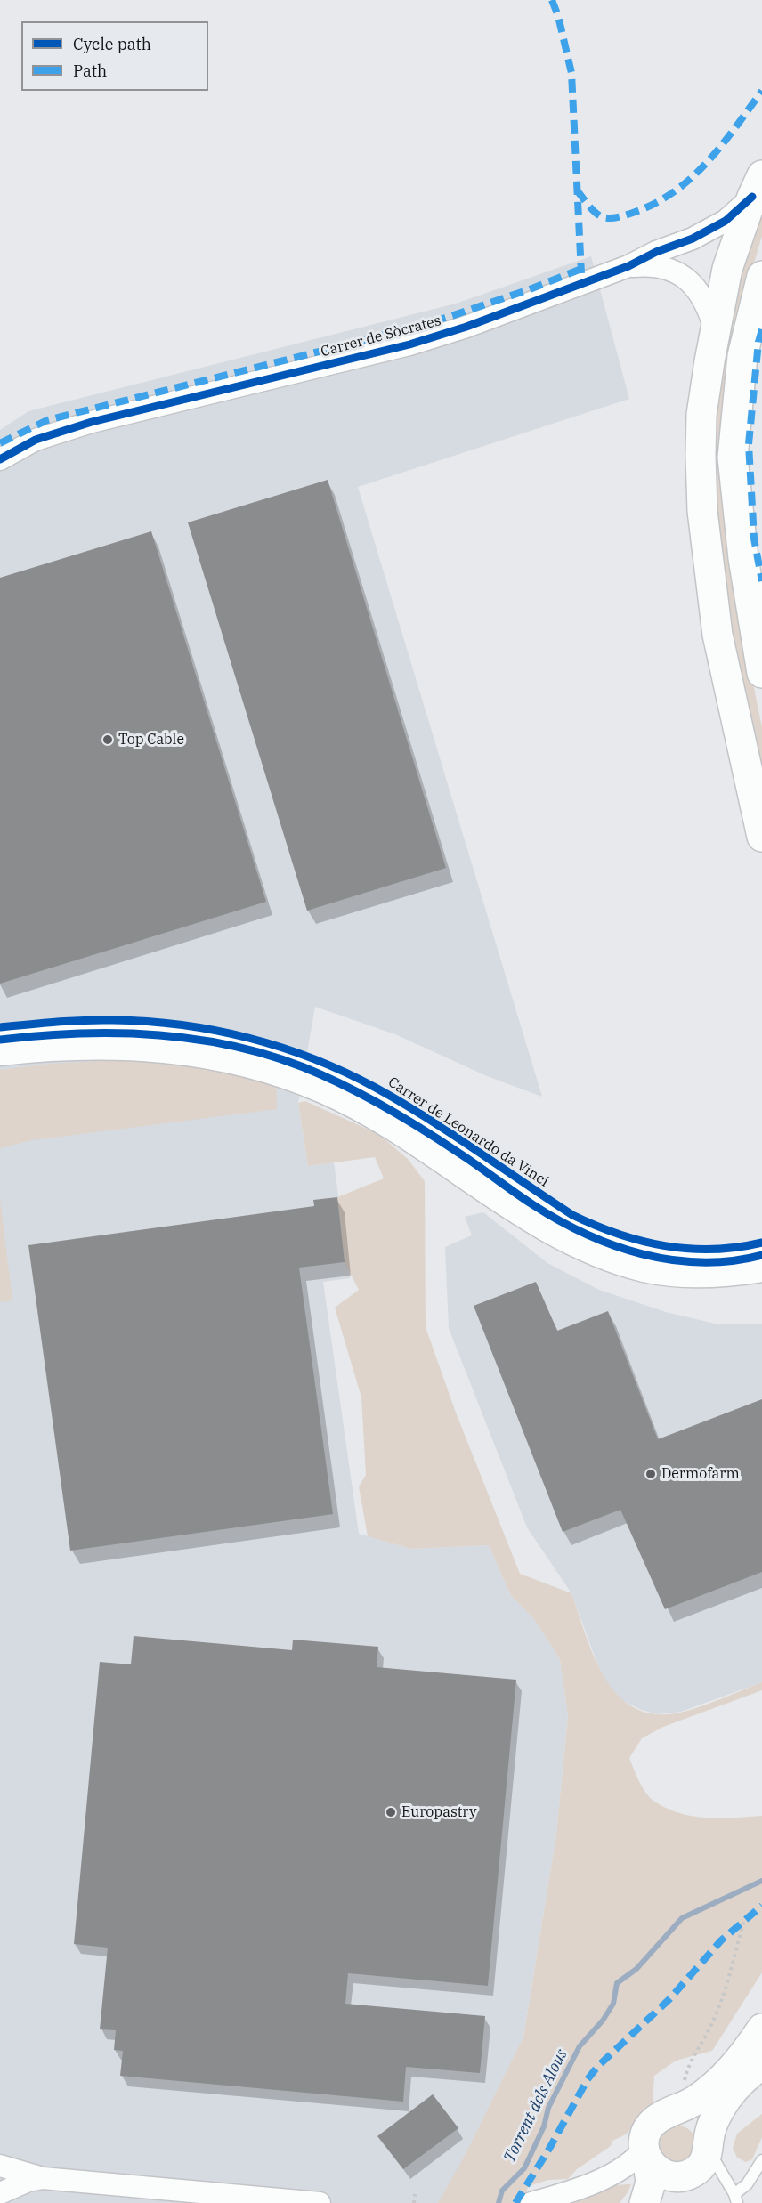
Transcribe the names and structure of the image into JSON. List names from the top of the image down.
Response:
{
  "streets": {
    "street": ["Carrer de Sòcrates", "Carrer de Leonardo da Vinci"]
  },
  "water": ["Torrent dels Alous"],
  "places": ["Top Cable", "Dermofarm", "Europastry"],
  "legend": ["Cycle path", "Path"]
}
